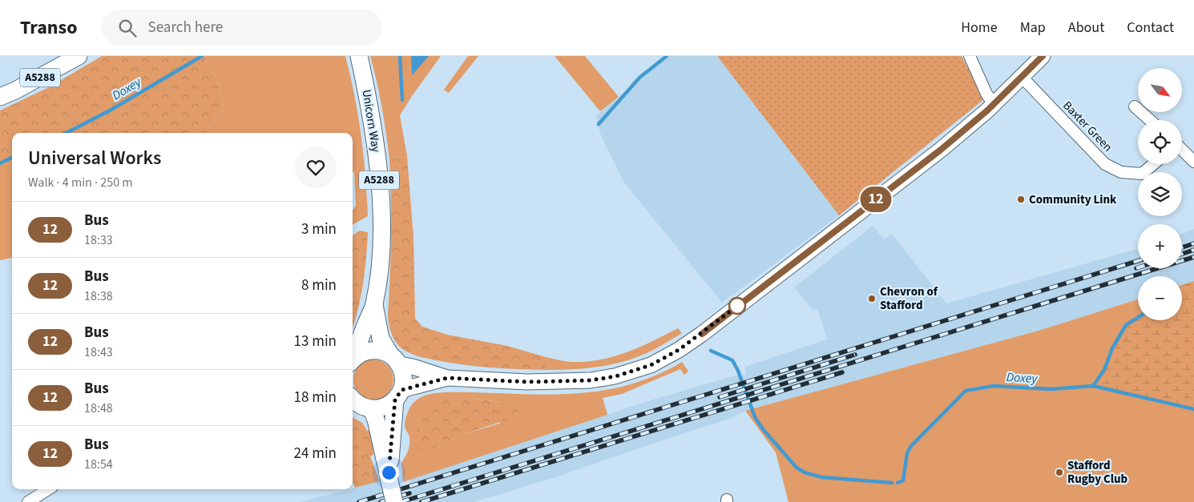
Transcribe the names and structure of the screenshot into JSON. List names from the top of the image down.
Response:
{
  "streets": {
    "main road": ["A5288", "Unicorn Way"],
    "street": ["Baxter Green"]
  },
  "crossings": [
    ["A5288", "Unicorn Way"]
  ],
  "water": ["Doxey"],
  "places": ["Community Link", "Chevron of Stafford", "Stafford Rugby Club"],
  "lines": ["bus line 12"],
  "north": "bottom right",
  "page": {
    "header": "Transo",
    "search": "Search here",
    "nav": [
      "Home",
      "Map",
      "About",
      "Contact"
    ],
    "on_map": "12",
    "map_buttons": ["+", "−"],
    "heading": ["Universal Works", "Walk · 4 min · 250 m"],
    "list": [
      {
        "mark": "12",
        "name": "Bus",
        "note": "18:33",
        "value": "3 min"
      },
      {
        "mark": "12",
        "name": "Bus",
        "note": "18:38",
        "value": "8 min"
      },
      {
        "mark": "12",
        "name": "Bus",
        "note": "18:43",
        "value": "13 min"
      },
      {
        "mark": "12",
        "name": "Bus",
        "note": "18:48",
        "value": "18 min"
      },
      {
        "mark": "12",
        "name": "Bus",
        "note": "18:54",
        "value": "24 min"
      }
    ]
  }
}
